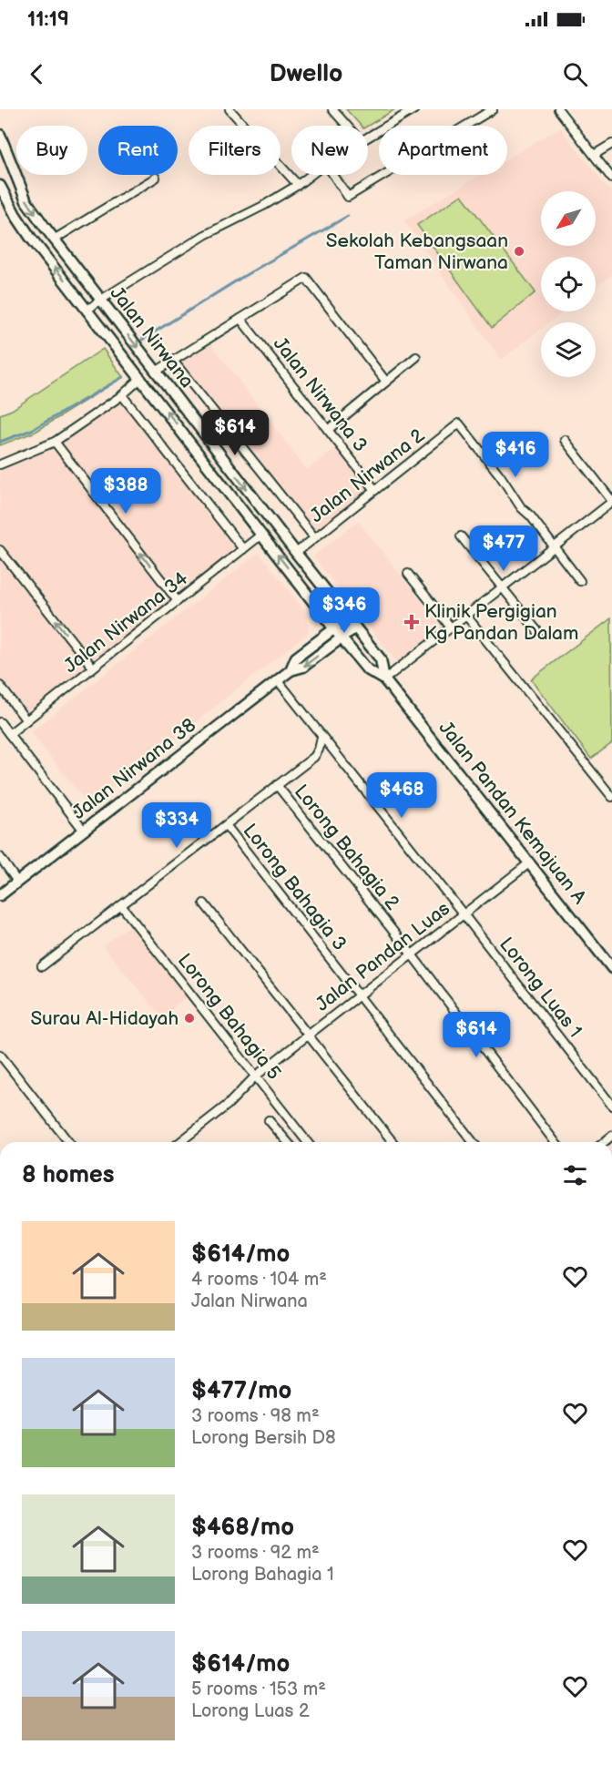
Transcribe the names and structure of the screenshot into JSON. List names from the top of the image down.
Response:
{
  "streets": {
    "street": [
      "Jalan Nirwana",
      "Jalan Nirwana 3",
      "Jalan Nirwana 2",
      "Jalan Nirwana 34",
      "Jalan Nirwana 38",
      "Jalan Pandan Kemajuan A",
      "Lorong Bahagia 2",
      "Lorong Bahagia 3",
      "Jalan Pandan Luas",
      "Lorong Luas 1",
      "Lorong Bahagia 5"
    ]
  },
  "crossings": [
    ["Jalan Nirwana", "Jalan Nirwana 2"],
    ["Jalan Nirwana", "Jalan Nirwana 34"],
    ["Jalan Nirwana", "Jalan Nirwana 38"],
    ["Jalan Nirwana", "Jalan Pandan Kemajuan A"],
    ["Jalan Nirwana 3", "Jalan Nirwana 2"],
    ["Jalan Nirwana 38", "Jalan Pandan Kemajuan A"],
    ["Jalan Nirwana 38", "Lorong Luas 1"],
    ["Jalan Pandan Kemajuan A", "Jalan Pandan Luas"],
    ["Lorong Bahagia 2", "Jalan Pandan Luas"],
    ["Lorong Bahagia 3", "Jalan Pandan Luas"],
    ["Jalan Pandan Luas", "Lorong Luas 1"],
    ["Jalan Pandan Luas", "Lorong Bahagia 5"]
  ],
  "places": {
    "other": ["Sekolah Kebangsaan Taman Nirwana", "Surau Al-Hidayah"],
    "health": ["Klinik Pergigian Kg Pandan Dalam"]
  },
  "north": "bottom left",
  "page": {
    "status": "11:19",
    "header": "Dwello",
    "chip": [
      "Buy",
      "Rent",
      "Filters",
      "New",
      "Apartment"
    ],
    "price": [
      "$614",
      "$416",
      "$388",
      "$477",
      "$346",
      "$468",
      "$334",
      "$614"
    ],
    "heading": "8 homes",
    "list": [
      {
        "name": "$614/mo",
        "note": "4 rooms · 104 m² · Jalan Nirwana"
      },
      {
        "name": "$477/mo",
        "note": "3 rooms · 98 m² · Lorong Bersih D8"
      },
      {
        "name": "$468/mo",
        "note": "3 rooms · 92 m² · Lorong Bahagia 1"
      },
      {
        "name": "$614/mo",
        "note": "5 rooms · 153 m² · Lorong Luas 2"
      }
    ]
  }
}
